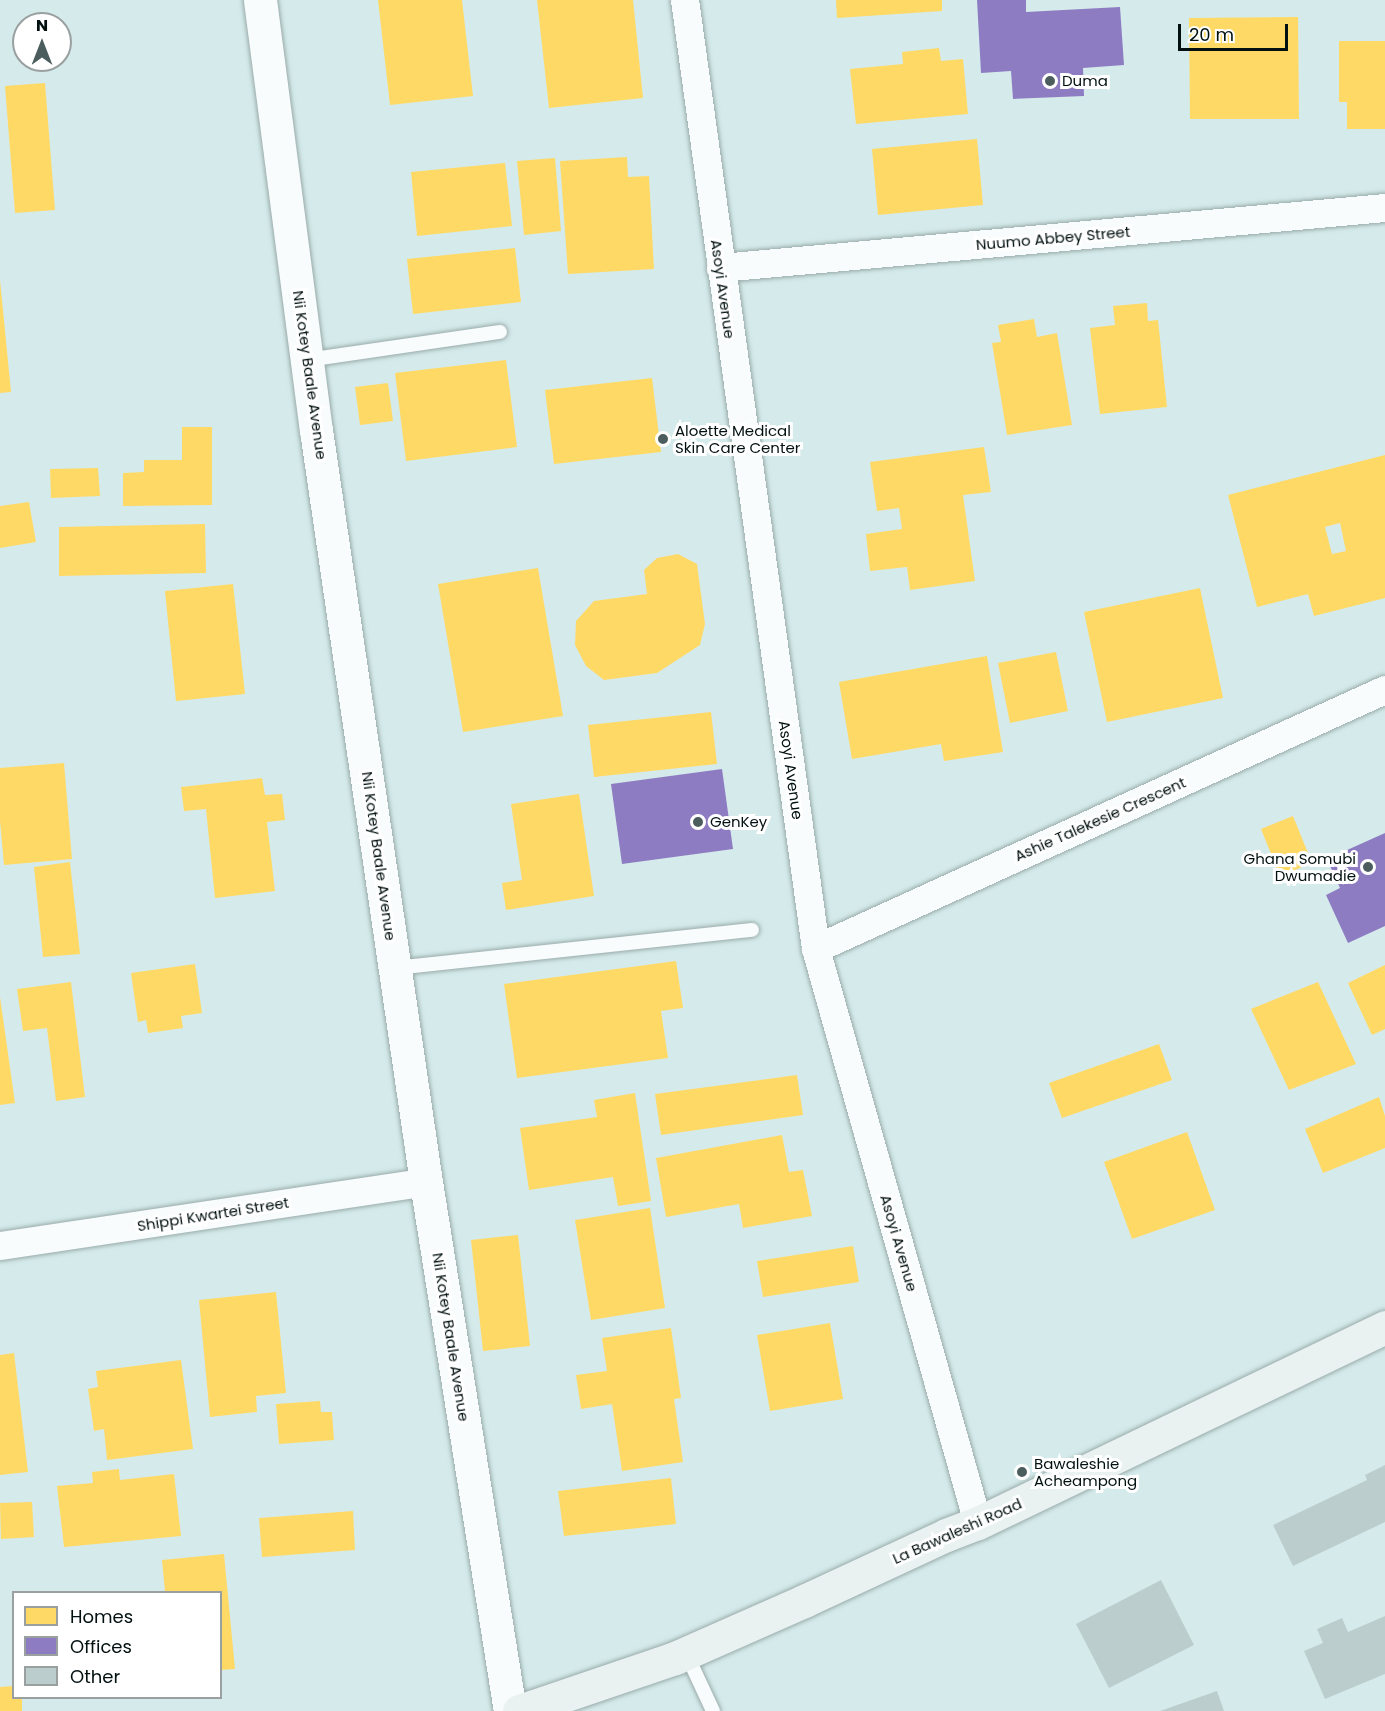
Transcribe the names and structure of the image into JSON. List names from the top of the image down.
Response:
{
  "streets": {
    "main road": ["La Bawaleshi Road"],
    "street": [
      "Nuumo Abbey Street",
      "Asoyi Avenue",
      "Nii Kotey Baale Avenue",
      "Ashie Talekesie Crescent",
      "Shippi Kwartei Street"
    ]
  },
  "crossings": [
    ["Nuumo Abbey Street", "Asoyi Avenue"],
    ["Asoyi Avenue", "Ashie Talekesie Crescent"],
    ["Asoyi Avenue", "La Bawaleshi Road"],
    ["Nii Kotey Baale Avenue", "Shippi Kwartei Street"]
  ],
  "places": [
    "Duma",
    "Aloette Medical Skin Care Center",
    "GenKey",
    "Ghana Somubi Dwumadie",
    "Bawaleshie Acheampong"
  ],
  "legend": ["Homes", "Offices", "Other"],
  "scale_bar": "20 m",
  "north": "top"
}
